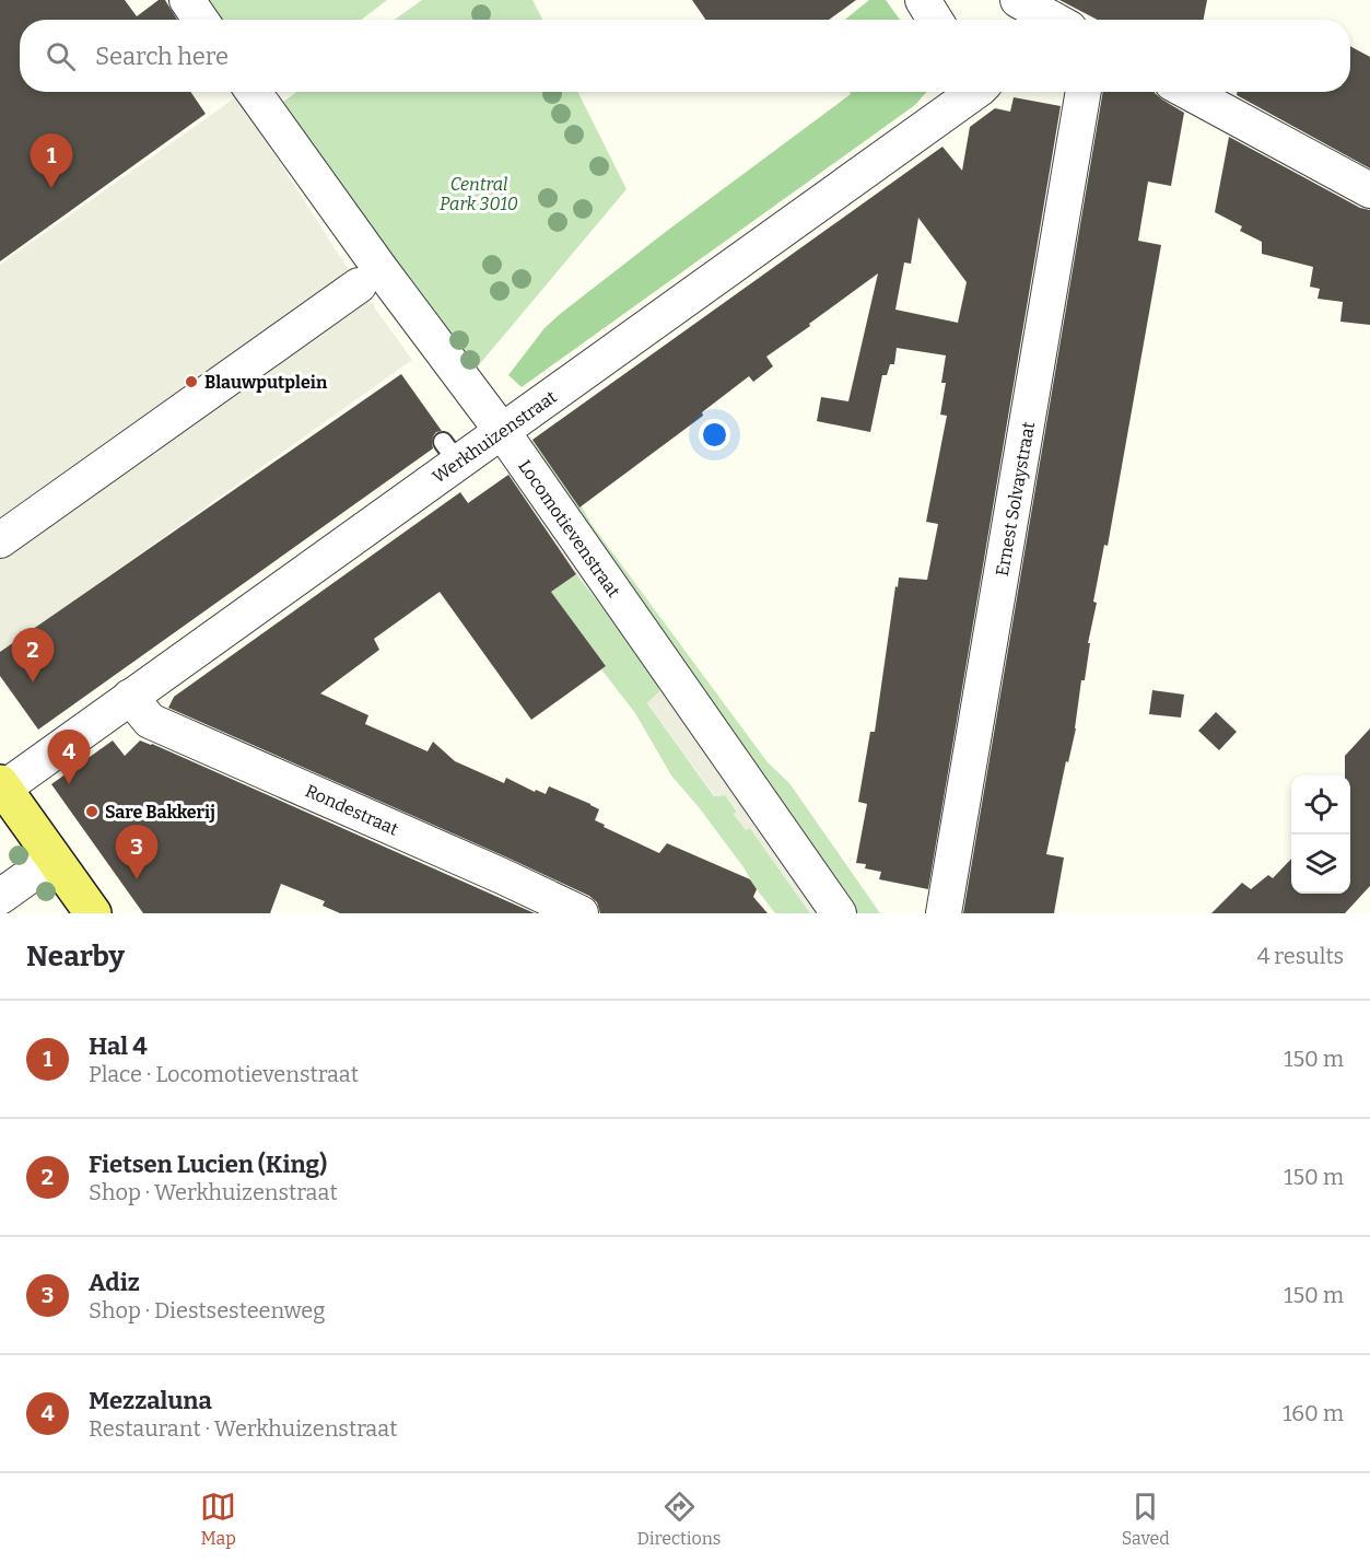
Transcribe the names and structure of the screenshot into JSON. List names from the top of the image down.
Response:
{
  "streets": {
    "street": [
      "Werkhuizenstraat",
      "Ernest Solvaystraat",
      "Locomotievenstraat",
      "Rondestraat"
    ]
  },
  "crossings": [
    ["Werkhuizenstraat", "Locomotievenstraat"],
    ["Werkhuizenstraat", "Rondestraat"]
  ],
  "parks": ["Central Park 3010"],
  "places": ["Blauwputplein", "Sare Bakkerij"],
  "page": {
    "search": "Search here",
    "pins": [
      "1",
      "2",
      "4",
      "3"
    ],
    "heading": ["Nearby", "4 results"],
    "list": [
      {
        "mark": "1",
        "name": "Hal 4",
        "note": "Place · Locomotievenstraat",
        "value": "150 m"
      },
      {
        "mark": "2",
        "name": "Fietsen Lucien (King)",
        "note": "Shop · Werkhuizenstraat",
        "value": "150 m"
      },
      {
        "mark": "3",
        "name": "Adiz",
        "note": "Shop · Diestsesteenweg",
        "value": "150 m"
      },
      {
        "mark": "4",
        "name": "Mezzaluna",
        "note": "Restaurant · Werkhuizenstraat",
        "value": "160 m"
      }
    ],
    "nav": ["Map", "Directions", "Saved"]
  }
}
